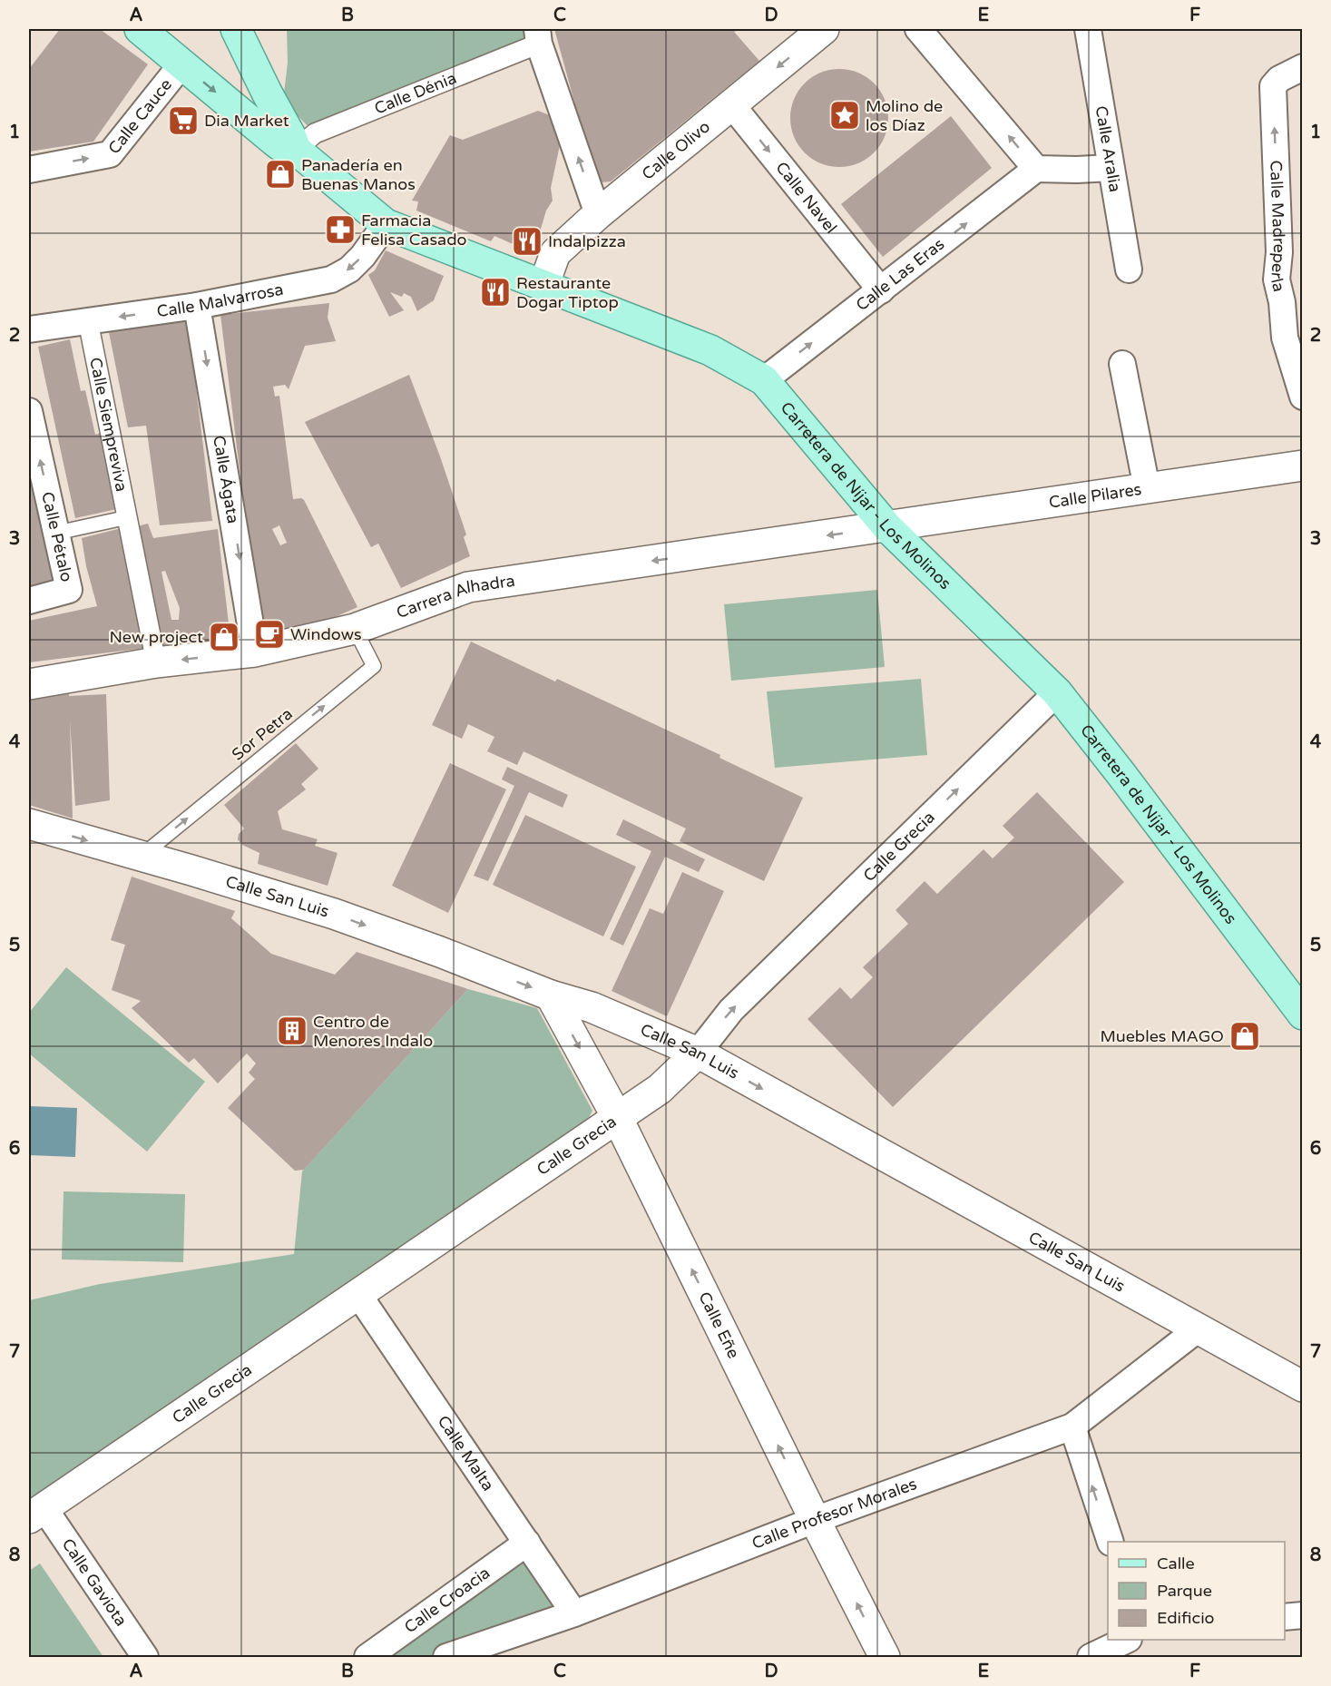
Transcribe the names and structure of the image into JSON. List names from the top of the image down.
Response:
{
  "streets": {
    "main road": ["Carretera de Níjar - Los Molinos"],
    "street": [
      "Calle Dénia",
      "Calle Cauce",
      "Calle Aralia",
      "Calle Olivo",
      "Calle Navel",
      "Calle Madreperla",
      "Calle Las Eras",
      "Calle Malvarrosa",
      "Calle Siempreviva",
      "Calle Ágata",
      "Calle Pilares",
      "Calle Pétalo",
      "Carrera Alhadra",
      "Calle Grecia",
      "Calle San Luis",
      "Calle Eñe",
      "Calle Malta",
      "Calle Profesor Morales",
      "Calle Gaviota",
      "Calle Croacia"
    ],
    "lane": ["Sor Petra"]
  },
  "crossings": [
    ["Calle Dénia", "Carretera de Níjar - Los Molinos"],
    ["Calle Olivo", "Calle Navel"],
    ["Calle Olivo", "Carretera de Níjar - Los Molinos"],
    ["Calle Navel", "Calle Las Eras"],
    ["Calle Las Eras", "Carretera de Níjar - Los Molinos"],
    ["Calle Malvarrosa", "Calle Siempreviva"],
    ["Calle Malvarrosa", "Calle Ágata"],
    ["Calle Malvarrosa", "Carretera de Níjar - Los Molinos"],
    ["Calle Siempreviva", "Carrera Alhadra"],
    ["Calle Ágata", "Carrera Alhadra"],
    ["Carretera de Níjar - Los Molinos", "Calle Pilares"],
    ["Carretera de Níjar - Los Molinos", "Carrera Alhadra"],
    ["Carretera de Níjar - Los Molinos", "Calle Grecia"],
    ["Calle Pilares", "Carrera Alhadra"],
    ["Carrera Alhadra", "Sor Petra"],
    ["Sor Petra", "Calle San Luis"],
    ["Calle Grecia", "Calle San Luis"],
    ["Calle Grecia", "Calle Eñe"],
    ["Calle Grecia", "Calle Malta"],
    ["Calle Grecia", "Calle Gaviota"],
    ["Calle San Luis", "Calle Eñe"],
    ["Calle San Luis", "Calle Profesor Morales"],
    ["Calle Eñe", "Calle Profesor Morales"],
    ["Calle Malta", "Calle Profesor Morales"],
    ["Calle Malta", "Calle Croacia"]
  ],
  "one_way": [
    "Calle Cauce",
    "Calle Madreperla",
    "Calle Las Eras",
    "Calle Malvarrosa",
    "Calle Ágata",
    "Calle Pétalo",
    "Carrera Alhadra",
    "Sor Petra",
    "Calle Grecia",
    "Calle San Luis"
  ],
  "places": {
    "place": ["Molino de los Díaz"],
    "supermarket": ["Dia Market"],
    "shop": ["Panadería en Buenas Manos", "New project", "Muebles MAGO"],
    "pharmacy": ["Farmacia Felisa Casado"],
    "restaurant": ["Indalpizza", "Restaurante Dogar Tiptop"],
    "cafe": ["Windows"],
    "building": ["Centro de Menores Indalo"]
  },
  "legend": ["Calle", "Parque", "Edificio"],
  "grid": {
    "columns": [
      "A",
      "B",
      "C",
      "D",
      "E",
      "F"
    ],
    "rows": [
      "1",
      "2",
      "3",
      "4",
      "5",
      "6",
      "7",
      "8"
    ]
  }
}
